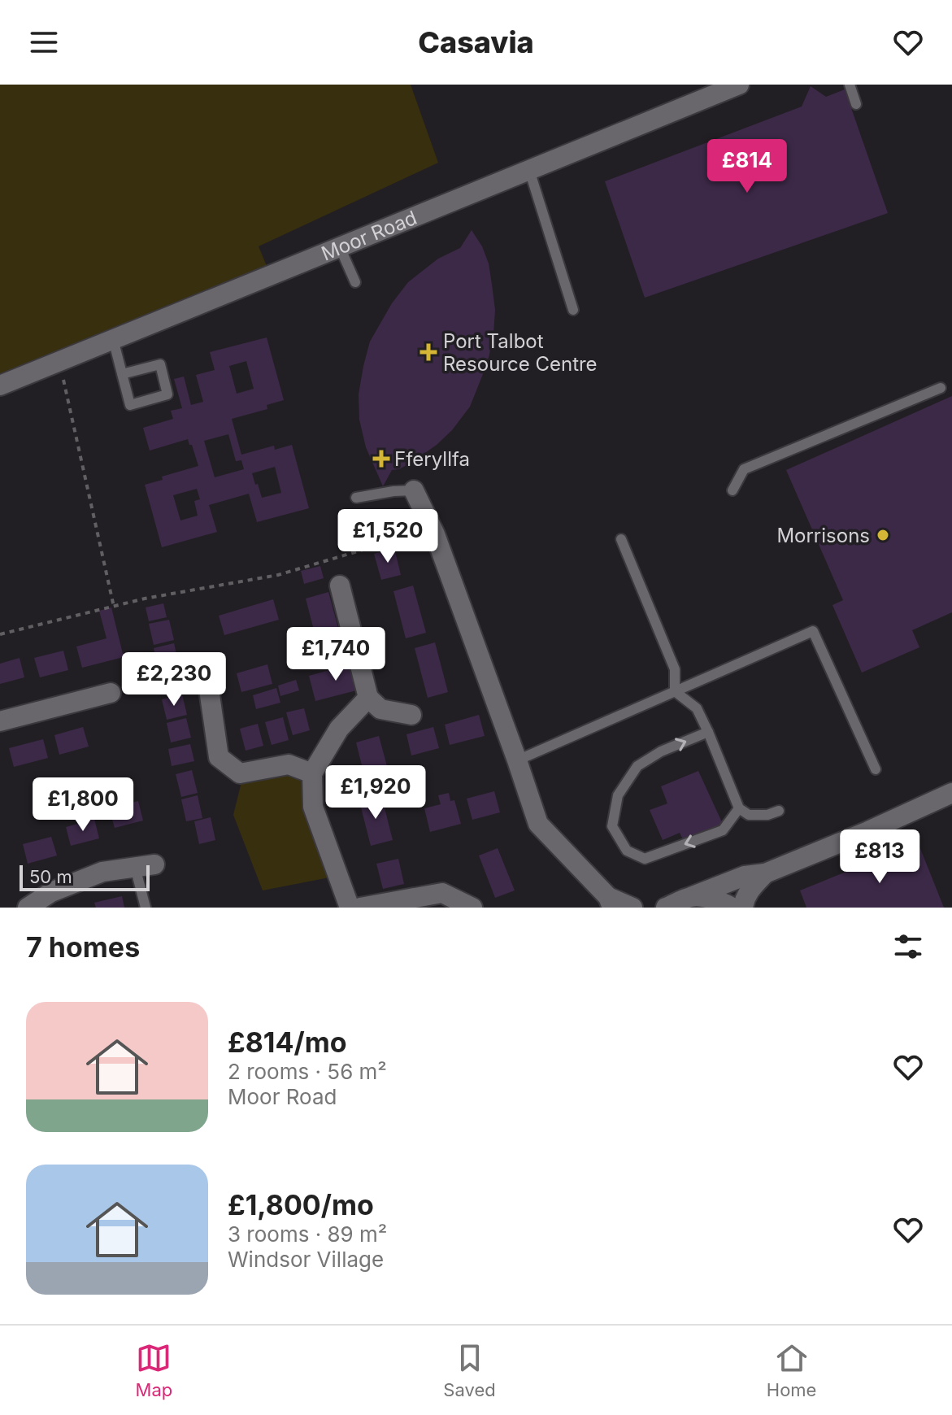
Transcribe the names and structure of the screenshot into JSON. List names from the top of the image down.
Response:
{
  "streets": {
    "street": ["Moor Road"]
  },
  "places": {
    "health": ["Port Talbot Resource Centre", "Fferyllfa"],
    "other": ["Morrisons"]
  },
  "scale_bar": "50 m",
  "page": {
    "header": "Casavia",
    "price": [
      "£814",
      "£1,520",
      "£1,740",
      "£2,230",
      "£1,920",
      "£1,800",
      "£813"
    ],
    "scale": "50 m",
    "heading": "7 homes",
    "list": [
      {
        "name": "£814/mo",
        "note": "2 rooms · 56 m² · Moor Road"
      },
      {
        "name": "£1,800/mo",
        "note": "3 rooms · 89 m² · Windsor Village"
      }
    ],
    "tabs": ["Map", "Saved", "Home"]
  }
}
